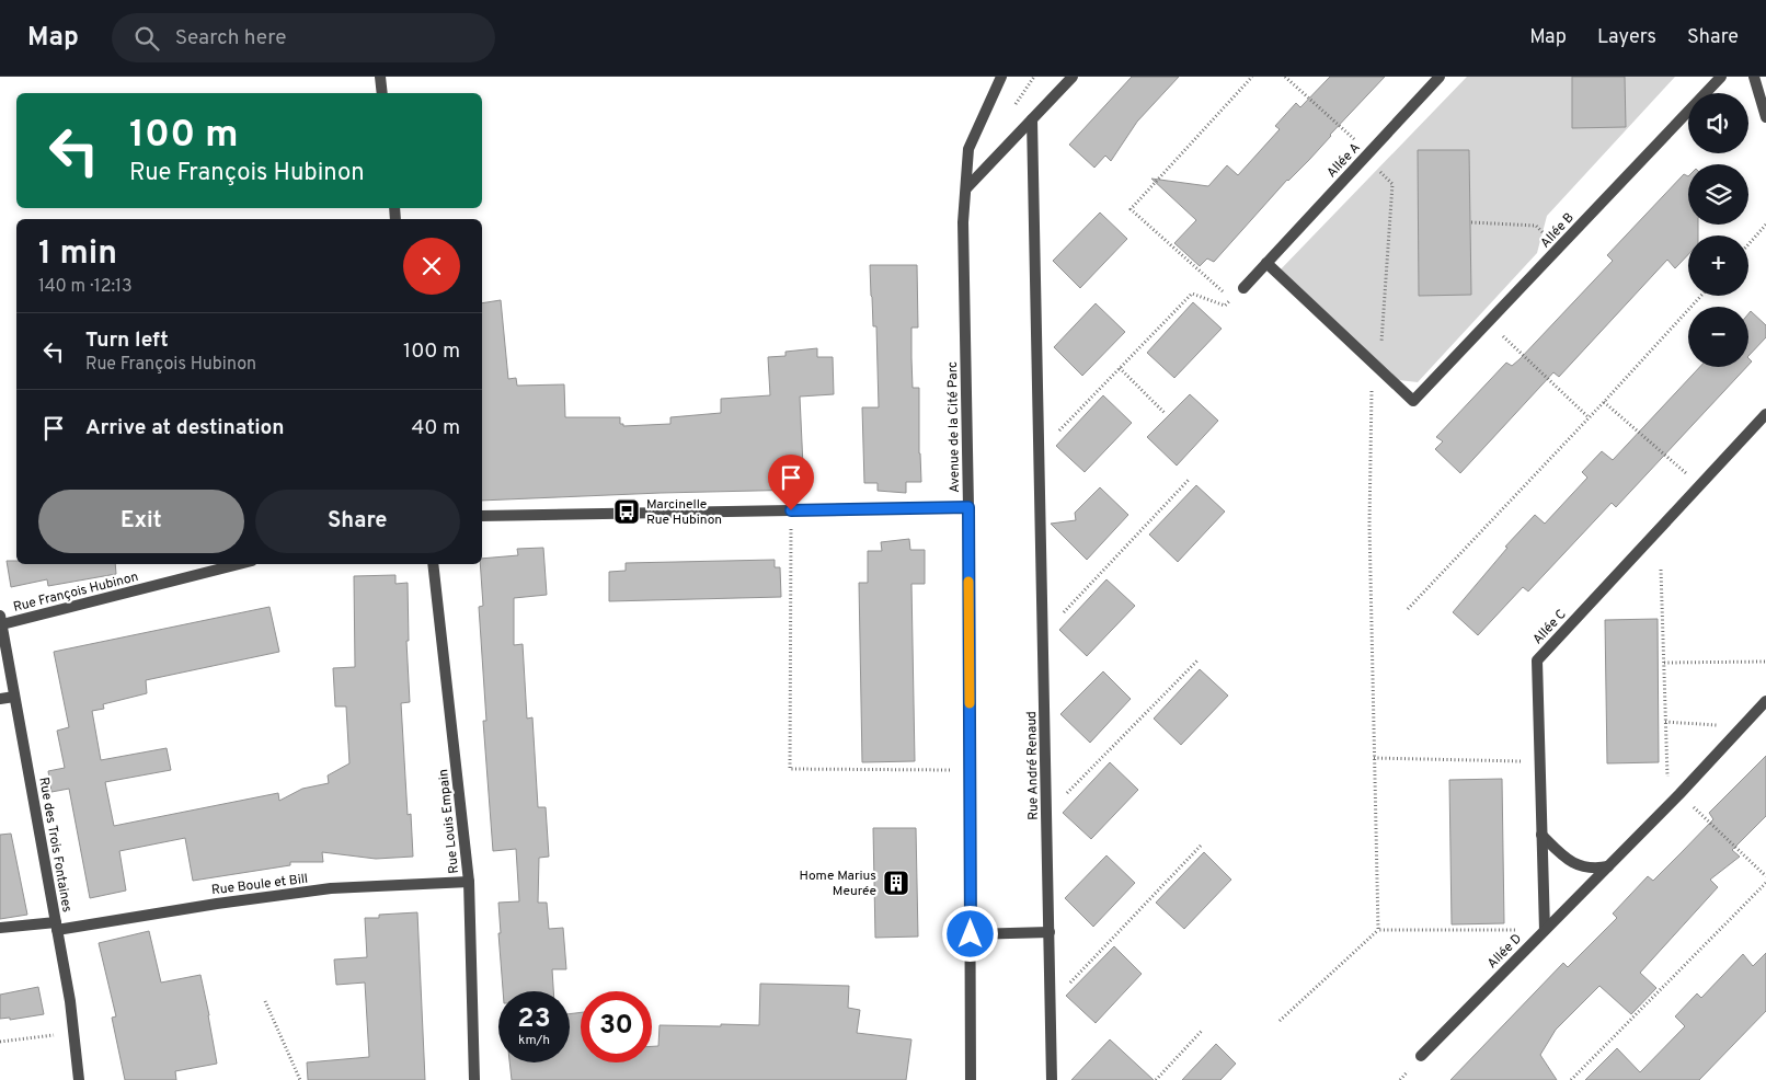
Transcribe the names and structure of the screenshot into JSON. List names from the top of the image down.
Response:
{
  "streets": {
    "street": [
      "Allée A",
      "Allée B",
      "Avenue de la Cité Parc",
      "Rue François Hubinon",
      "Allée C",
      "Rue André Renaud",
      "Rue Louis Empain",
      "Rue des Trois Fontaines",
      "Rue Boule et Bill",
      "Allée D"
    ]
  },
  "crossings": [
    ["Rue François Hubinon", "Rue des Trois Fontaines"],
    ["Allée C", "Allée D"],
    ["Rue Louis Empain", "Rue Boule et Bill"],
    ["Rue des Trois Fontaines", "Rue Boule et Bill"]
  ],
  "places": {
    "bus stop": ["Marcinelle Rue Hubinon"],
    "building": ["Home Marius Meurée"]
  },
  "page": {
    "header": "Map",
    "search": "Search here",
    "nav": ["Map", "Layers", "Share"],
    "map_buttons": ["+", "−"],
    "turn": ["100 m", "Rue François Hubinon"],
    "heading": ["1 min", "140 m · 12:13"],
    "list": [
      {
        "name": "Turn left",
        "note": "Rue François Hubinon",
        "value": "100 m"
      },
      {
        "name": "Arrive at destination",
        "value": "40 m"
      }
    ],
    "buttons": ["Exit", "Share"],
    "speed": "23 km/h",
    "limit": "30"
  }
}
